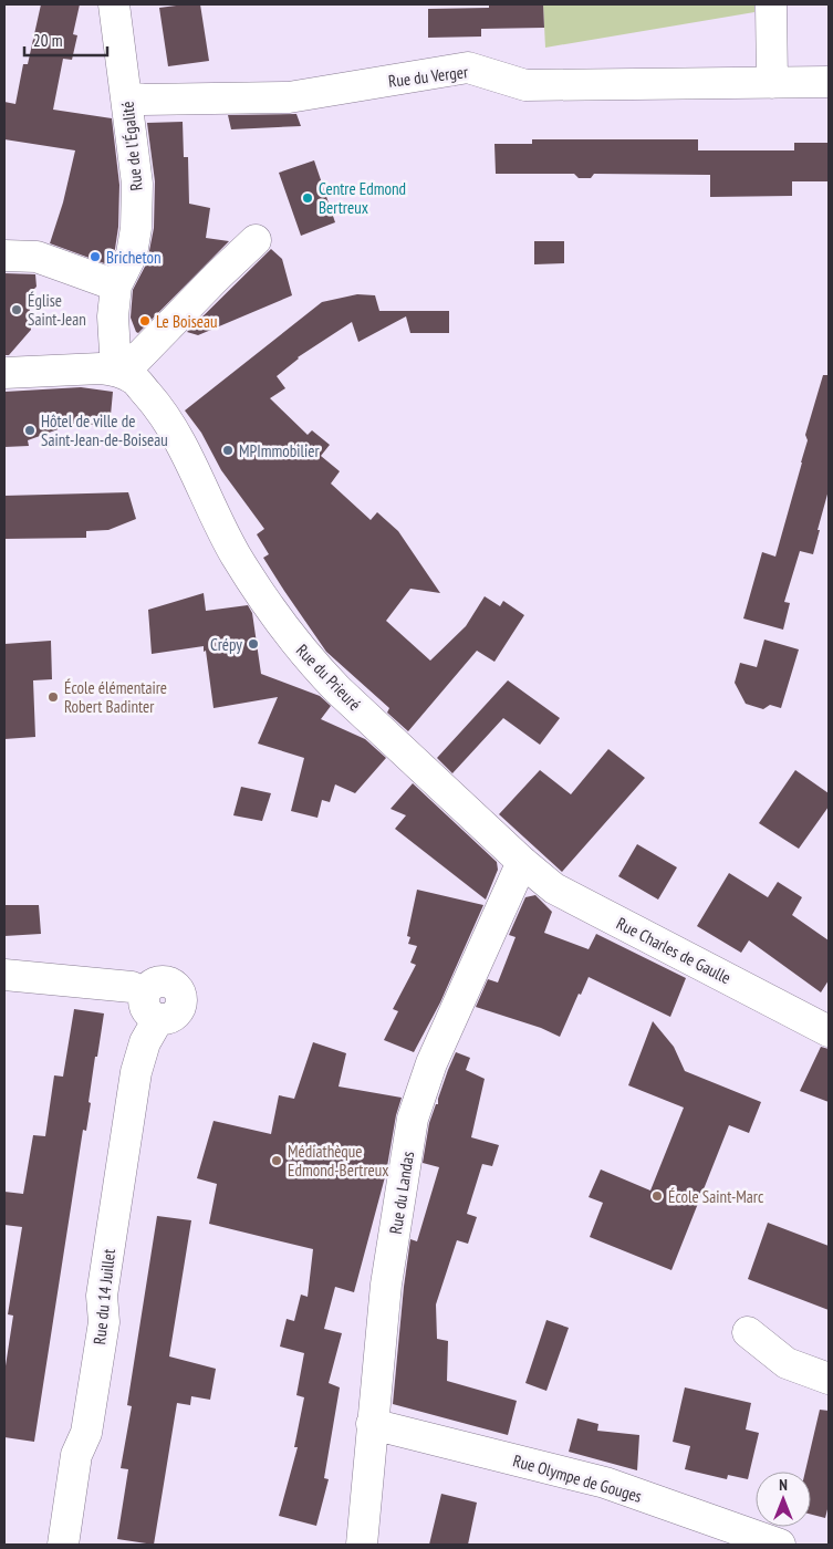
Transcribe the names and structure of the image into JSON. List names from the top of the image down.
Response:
{
  "streets": {
    "street": [
      "Rue du Verger",
      "Rue de l'Égalité",
      "Rue du Prieuré",
      "Rue Charles de Gaulle",
      "Rue du Landas",
      "Rue du 14 Juillet",
      "Rue Olympe de Gouges"
    ]
  },
  "crossings": [
    ["Rue du Verger", "Rue de l'Égalité"],
    ["Rue de l'Égalité", "Rue du Prieuré"],
    ["Rue du Prieuré", "Rue Charles de Gaulle"],
    ["Rue du Prieuré", "Rue du Landas"],
    ["Rue Charles de Gaulle", "Rue du Landas"],
    ["Rue du Landas", "Rue Olympe de Gouges"]
  ],
  "places": [
    "Centre Edmond Bertreux",
    "Bricheton",
    "Église Saint-Jean",
    "Le Boiseau",
    "Hôtel de ville de Saint-Jean-de-Boiseau",
    "MPImmobilier",
    "Crépy",
    "École élémentaire Robert Badinter",
    "Médiathèque Edmond-Bertreux",
    "École Saint-Marc"
  ],
  "scale_bar": "20 m",
  "north": "top"
}
